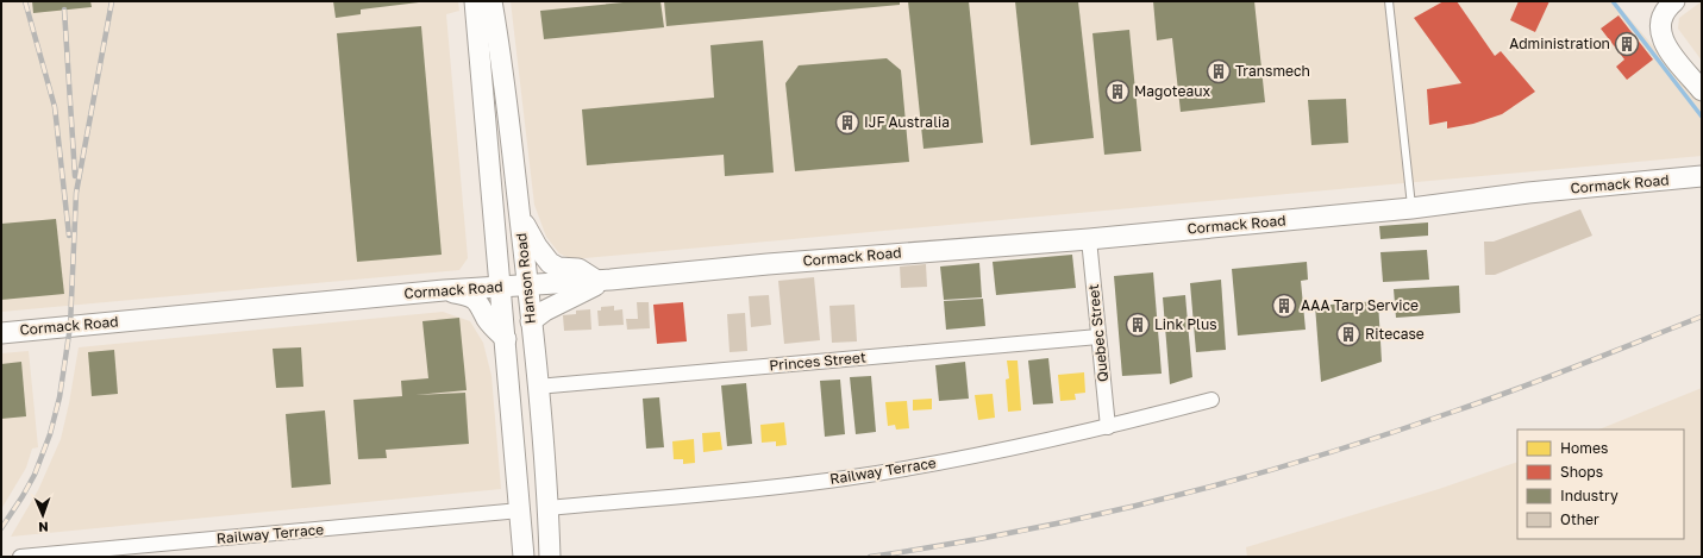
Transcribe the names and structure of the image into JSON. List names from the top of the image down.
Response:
{
  "streets": {
    "street": [
      "Cormack Road",
      "Hanson Road",
      "Quebec Street",
      "Princes Street",
      "Railway Terrace"
    ]
  },
  "crossings": [
    ["Cormack Road", "Hanson Road"],
    ["Cormack Road", "Quebec Street"],
    ["Hanson Road", "Princes Street"],
    ["Hanson Road", "Railway Terrace"],
    ["Quebec Street", "Princes Street"],
    ["Quebec Street", "Railway Terrace"]
  ],
  "places": {
    "building": [
      "Administration",
      "Transmech",
      "Magoteaux",
      "IJF Australia",
      "AAA Tarp Service",
      "Link Plus",
      "Ritecase"
    ]
  },
  "legend": [
    "Homes",
    "Shops",
    "Industry",
    "Other"
  ],
  "north": "bottom"
}
